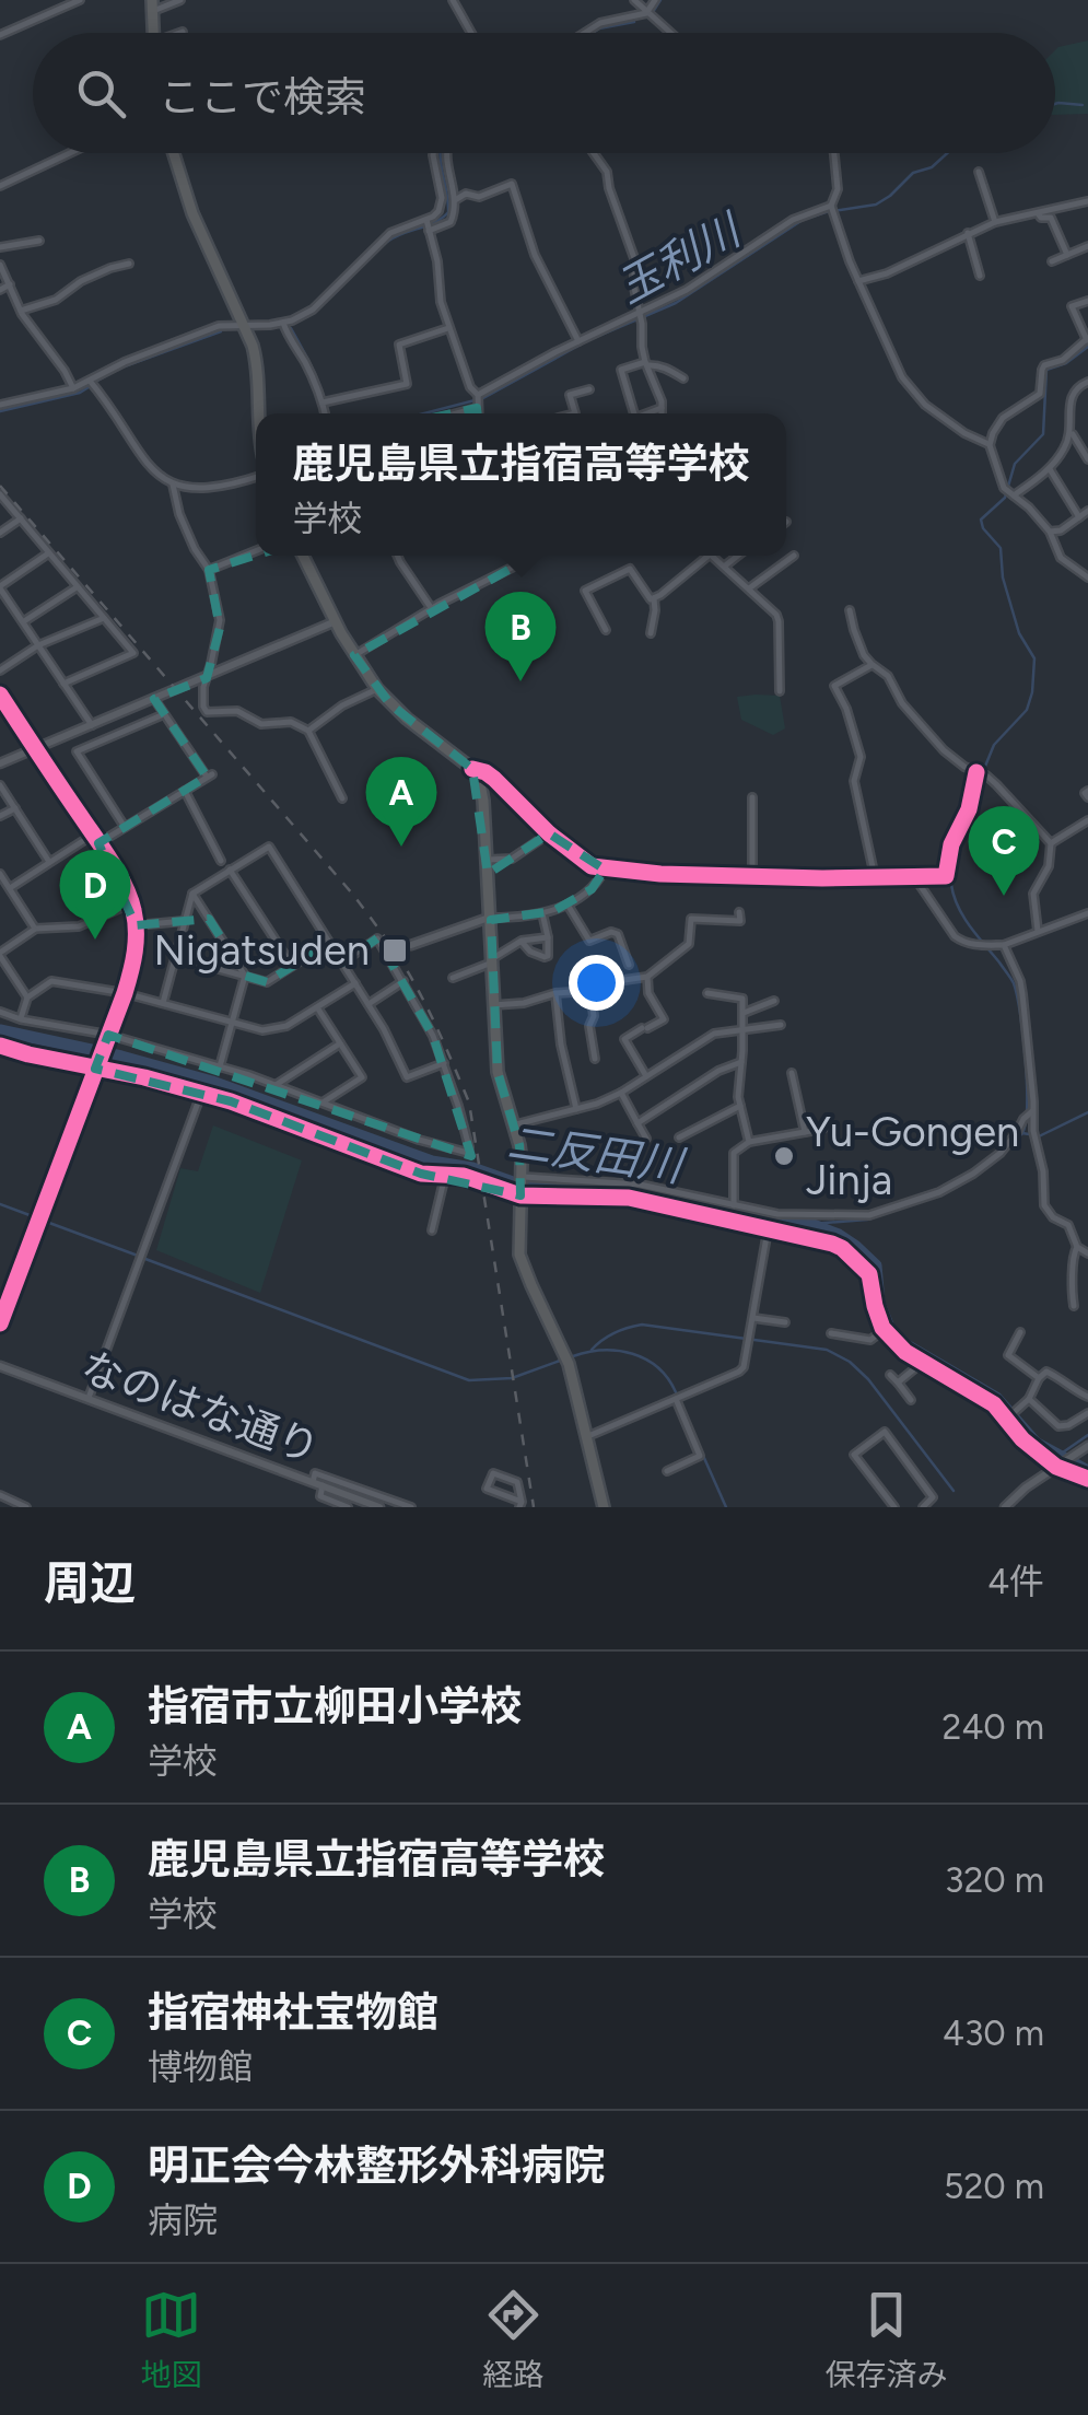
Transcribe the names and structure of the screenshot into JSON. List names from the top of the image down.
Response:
{
  "streets": {
    "street": ["なのはな通り"]
  },
  "water": ["玉利川", "二反田川"],
  "places": {
    "transit": ["Nigatsuden"],
    "other": ["Yu-Gongen Jinja"]
  },
  "page": {
    "search": "ここで検索",
    "popup": ["鹿児島県立指宿高等学校", "学校"],
    "pins": [
      "B",
      "A",
      "C",
      "D"
    ],
    "heading": ["周辺", "4件"],
    "list": [
      {
        "mark": "A",
        "name": "指宿市立柳田小学校",
        "note": "学校",
        "value": "240 m"
      },
      {
        "mark": "B",
        "name": "鹿児島県立指宿高等学校",
        "note": "学校",
        "value": "320 m"
      },
      {
        "mark": "C",
        "name": "指宿神社宝物館",
        "note": "博物館",
        "value": "430 m"
      },
      {
        "mark": "D",
        "name": "明正会今林整形外科病院",
        "note": "病院",
        "value": "520 m"
      }
    ],
    "nav": ["地図", "経路", "保存済み"]
  }
}
